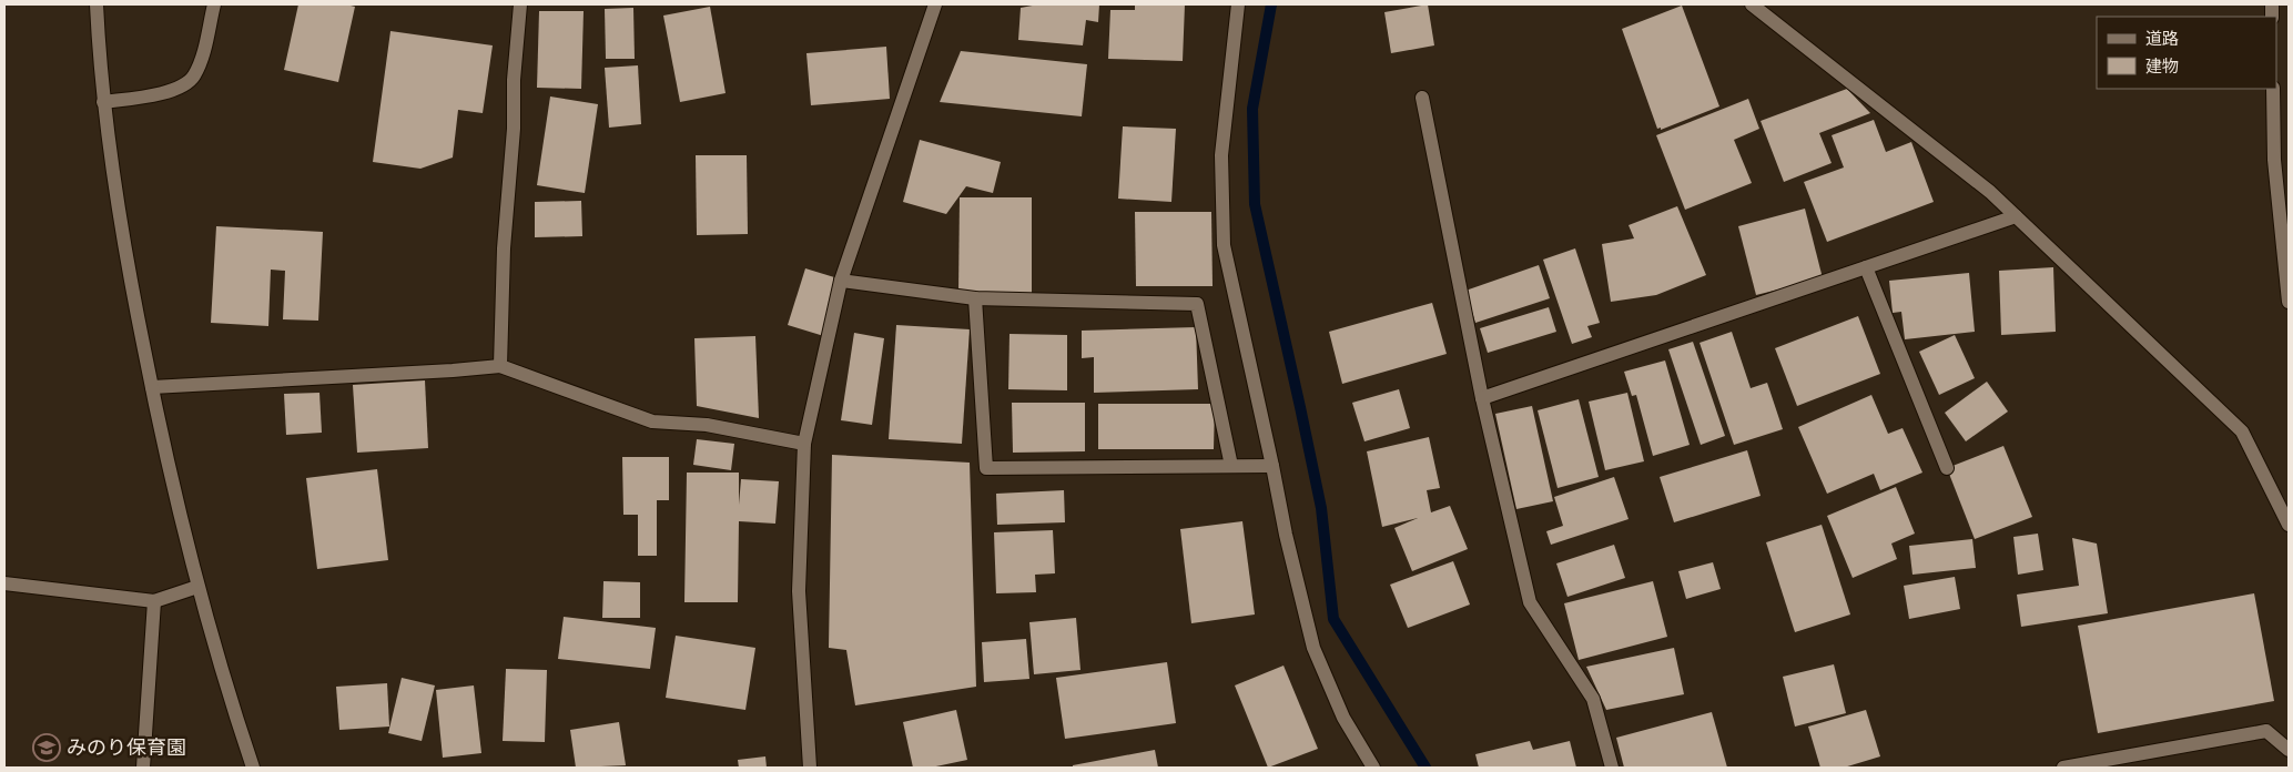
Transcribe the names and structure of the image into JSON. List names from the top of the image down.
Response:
{
  "places": {
    "school or university": ["みのり保育園"]
  },
  "legend": ["道路", "建物"]
}
